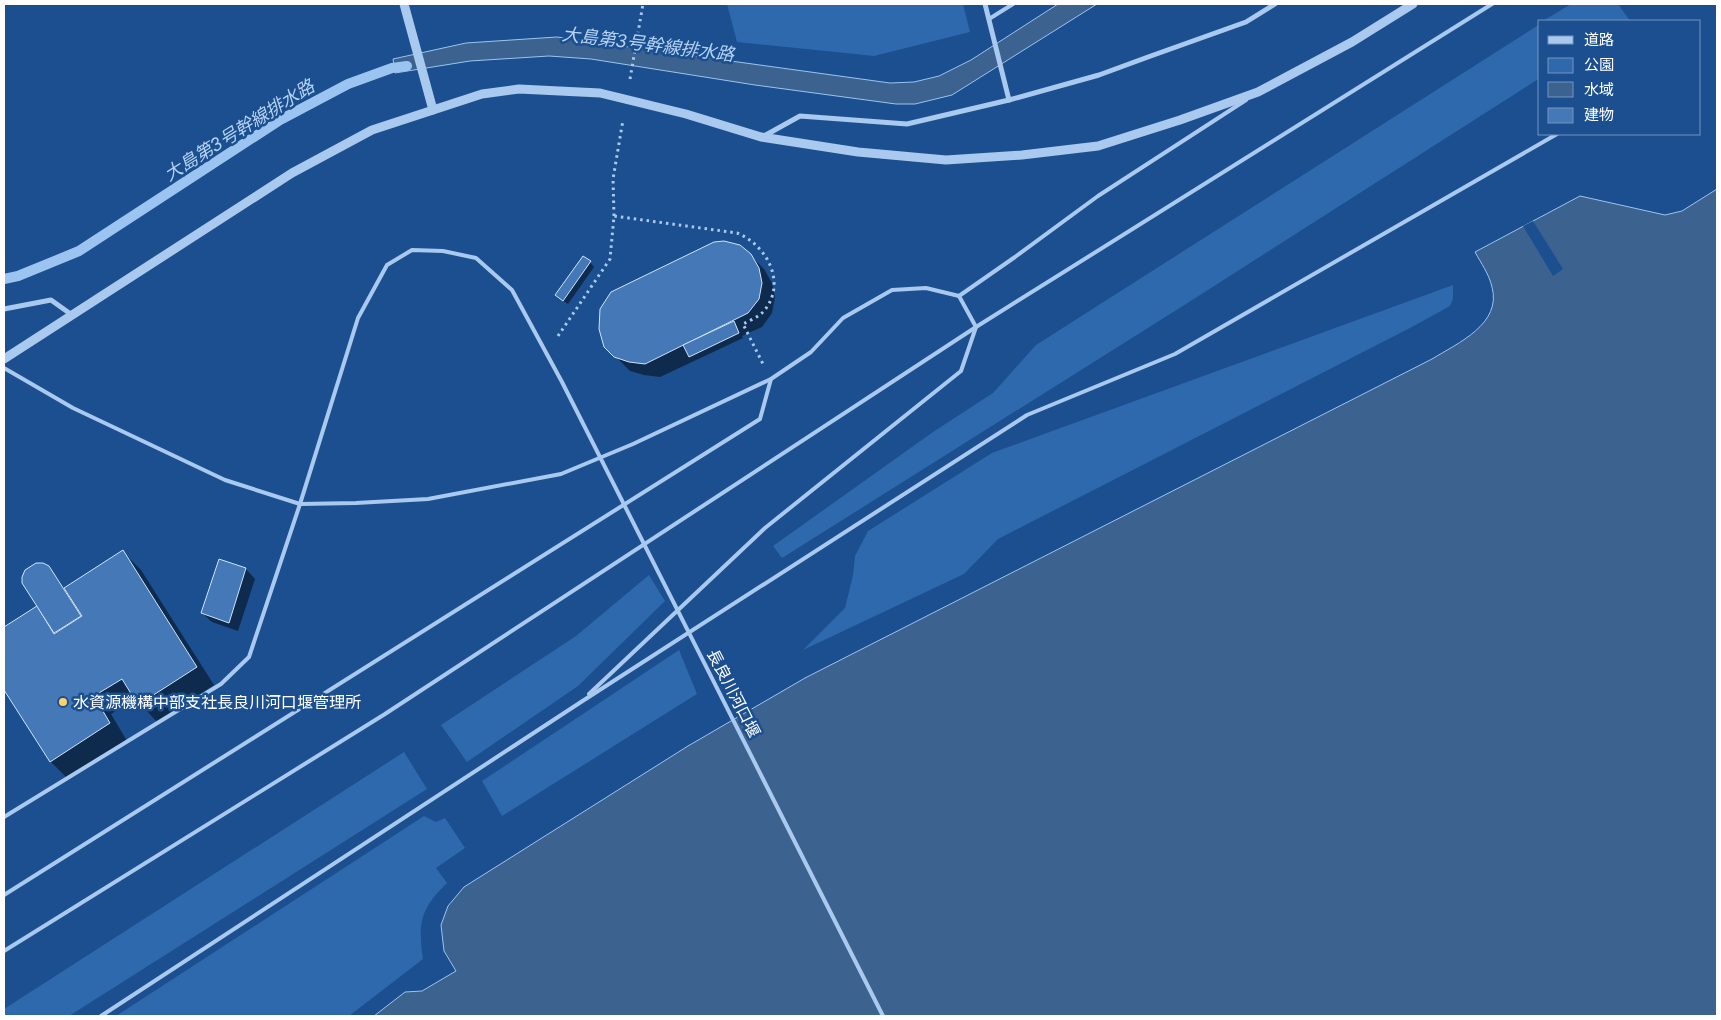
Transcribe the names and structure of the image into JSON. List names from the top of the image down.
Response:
{
  "streets": {
    "lane": ["長良川河口堰"]
  },
  "water": ["大島第3号幹線排水路"],
  "places": ["水資源機構中部支社長良川河口堰管理所"],
  "legend": [
    "道路",
    "公園",
    "水域",
    "建物"
  ]
}
